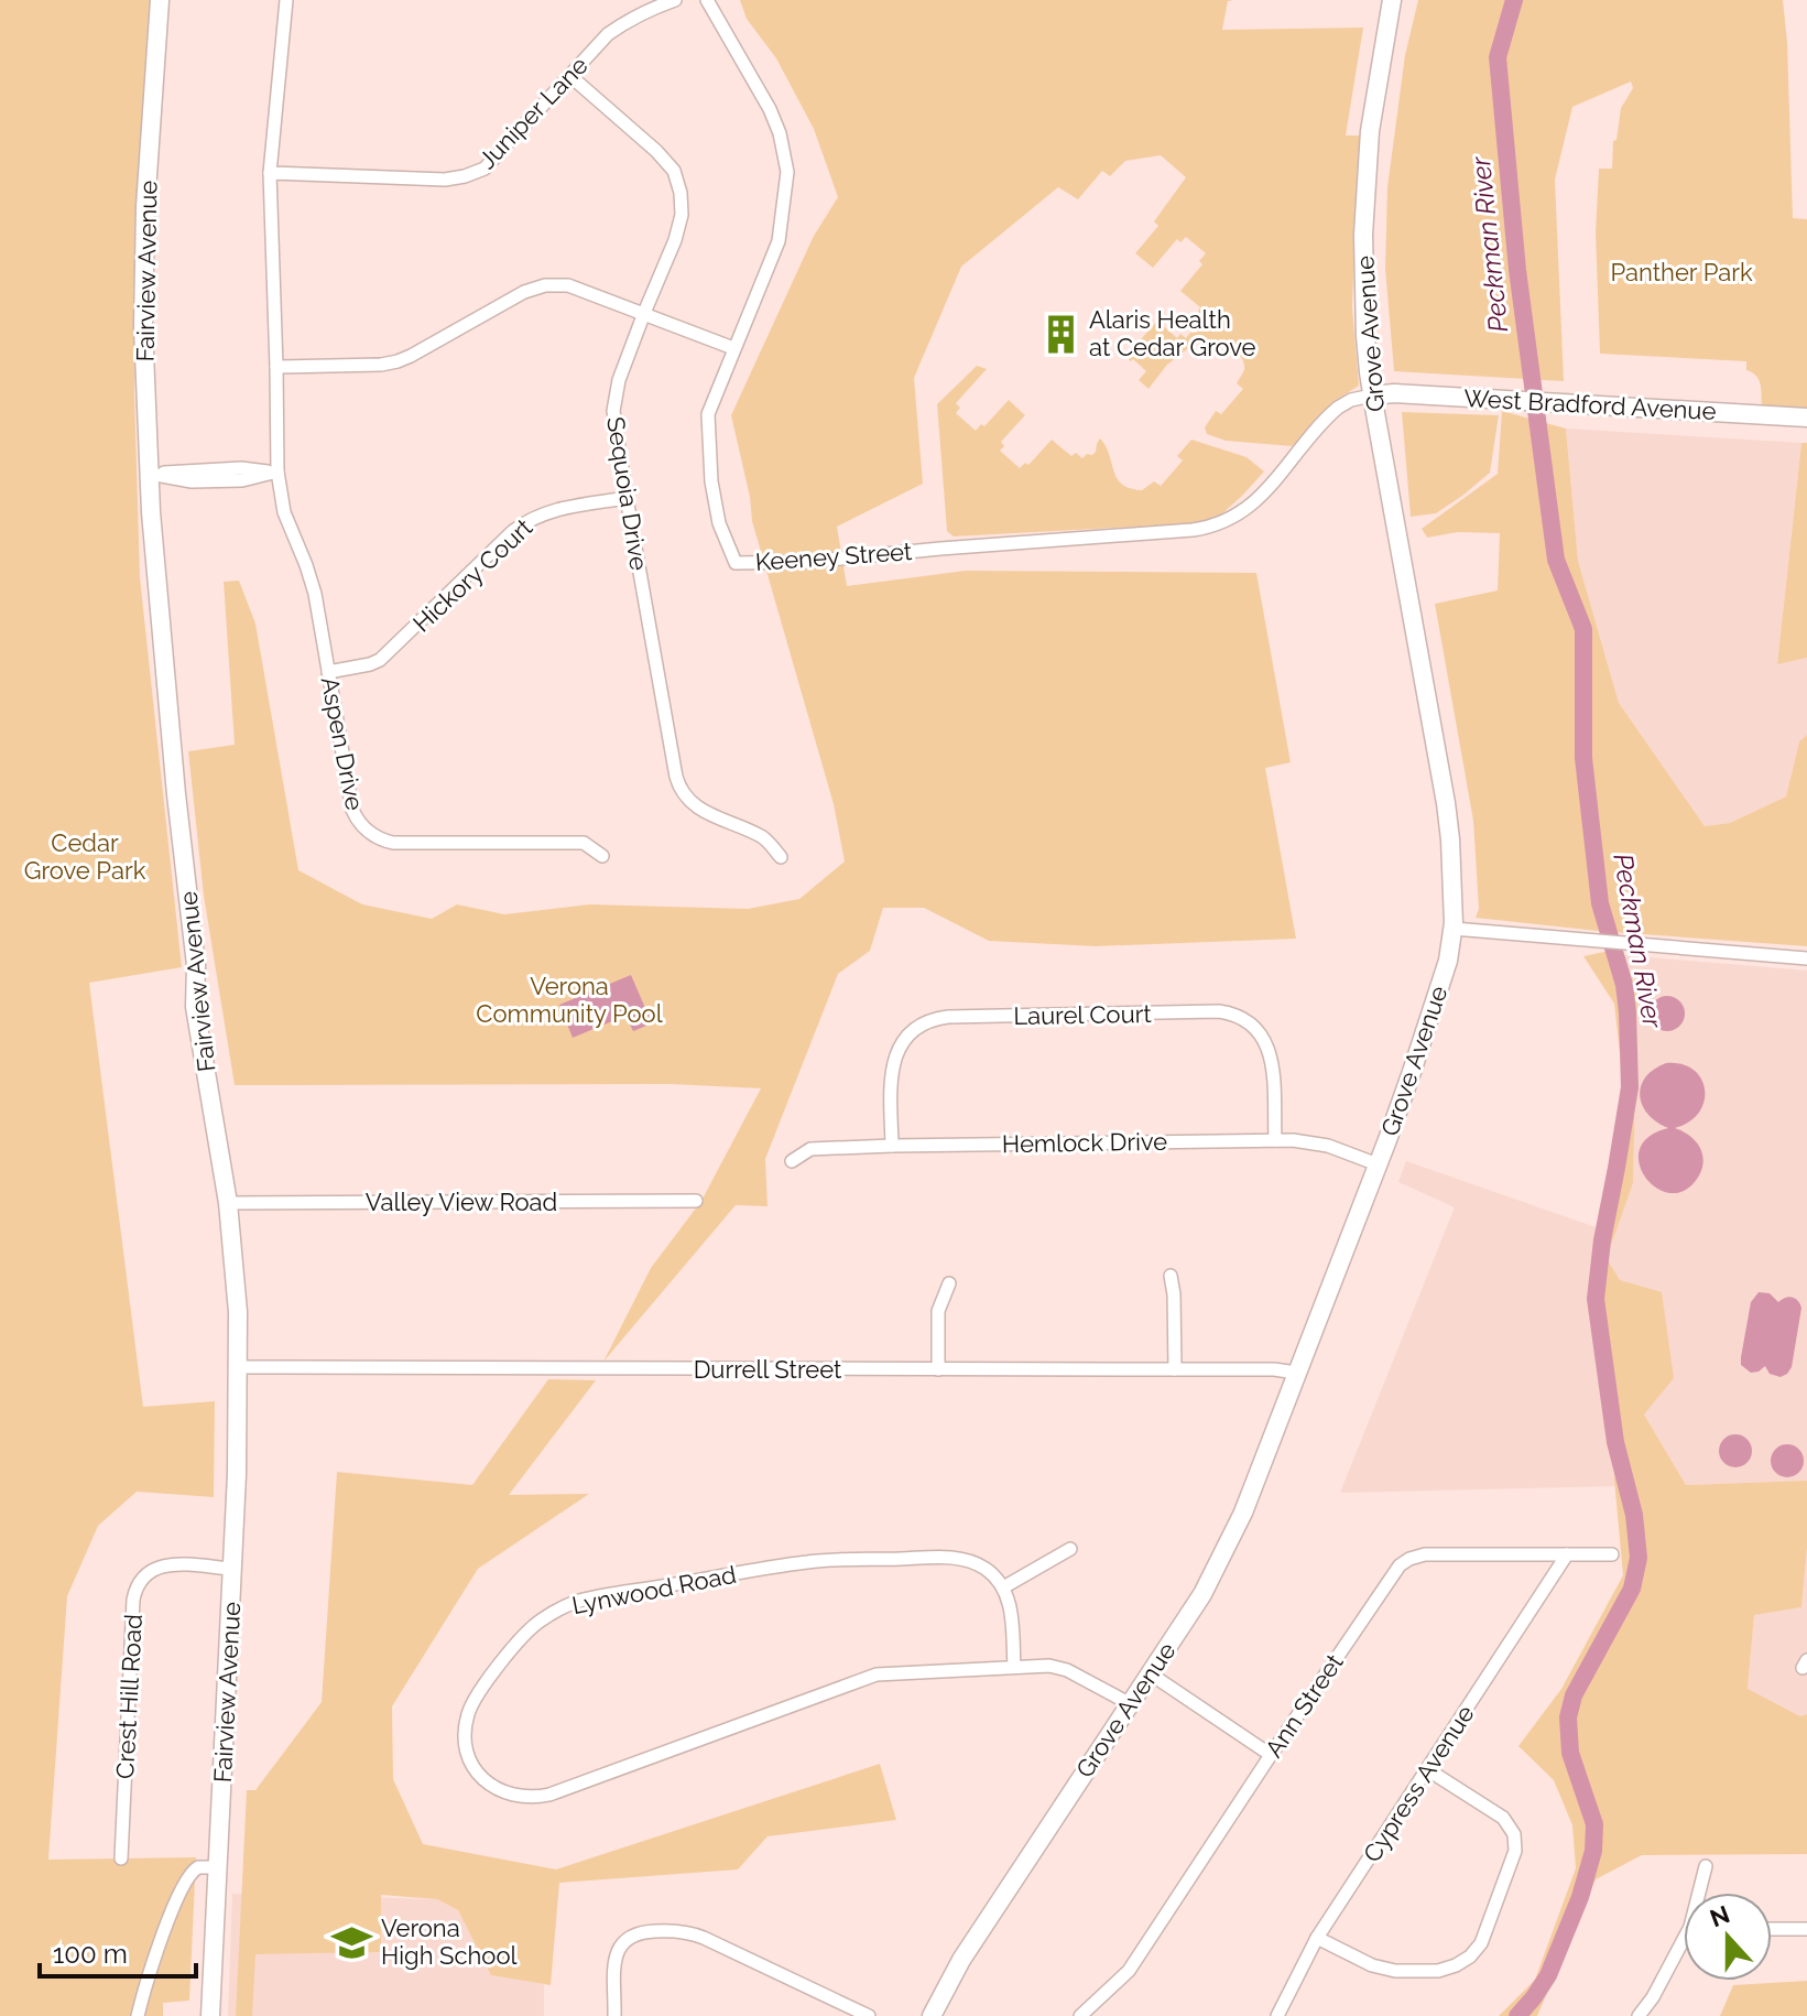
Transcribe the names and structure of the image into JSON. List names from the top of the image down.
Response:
{
  "streets": {
    "street": [
      "Juniper Lane",
      "Fairview Avenue",
      "Grove Avenue",
      "West Bradford Avenue",
      "Sequoia Drive",
      "Keeney Street",
      "Hickory Court",
      "Aspen Drive",
      "Laurel Court",
      "Hemlock Drive",
      "Valley View Road",
      "Durrell Street",
      "Lynwood Road",
      "Crest Hill Road",
      "Ann Street",
      "Cypress Avenue"
    ]
  },
  "crossings": [
    ["Juniper Lane", "Sequoia Drive"],
    ["Juniper Lane", "Aspen Drive"],
    ["Fairview Avenue", "Valley View Road"],
    ["Fairview Avenue", "Durrell Street"],
    ["Fairview Avenue", "Crest Hill Road"],
    ["Grove Avenue", "West Bradford Avenue"],
    ["Grove Avenue", "Keeney Street"],
    ["Grove Avenue", "Hemlock Drive"],
    ["Grove Avenue", "Durrell Street"],
    ["Grove Avenue", "Lynwood Road"],
    ["West Bradford Avenue", "Keeney Street"],
    ["Sequoia Drive", "Hickory Court"],
    ["Hickory Court", "Aspen Drive"],
    ["Laurel Court", "Hemlock Drive"],
    ["Ann Street", "Cypress Avenue"]
  ],
  "water": ["Peckman River"],
  "parks": ["Panther Park", "Cedar Grove Park", "Verona Community Pool"],
  "places": {
    "building": ["Alaris Health at Cedar Grove"],
    "school or university": ["Verona High School"]
  },
  "scale_bar": "100 m",
  "north": "top"
}
